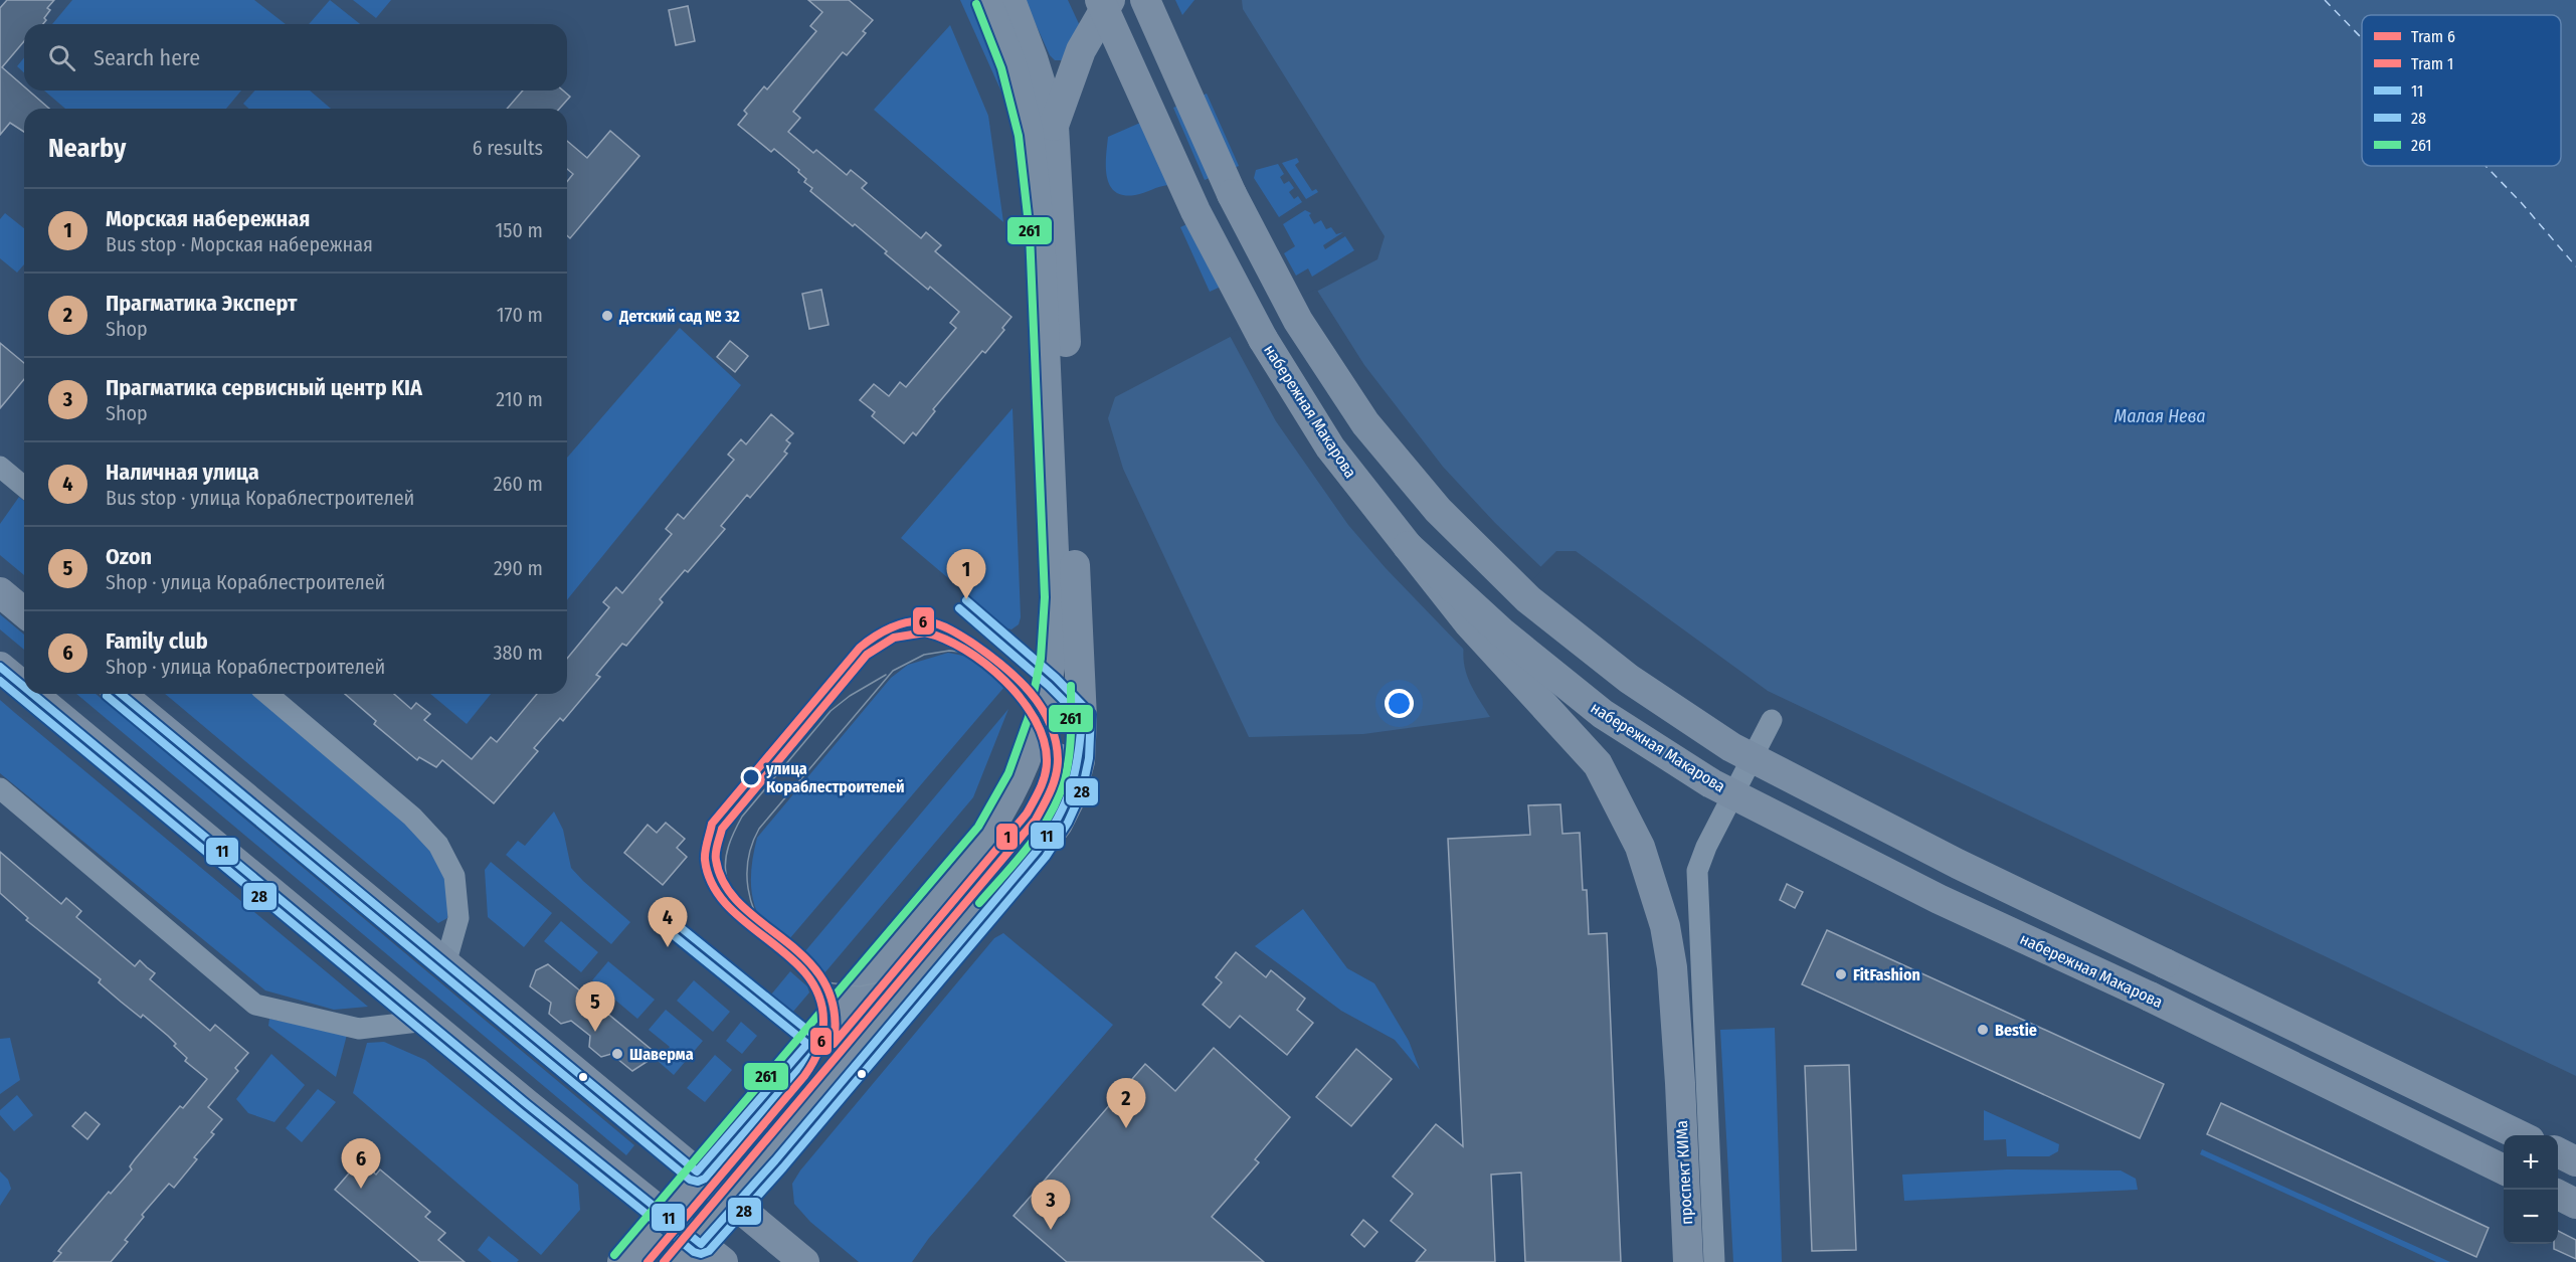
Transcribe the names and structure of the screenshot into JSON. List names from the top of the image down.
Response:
{
  "streets": {
    "main road": ["набережная Макарова", "проспект КИМа"]
  },
  "crossings": [
    ["набережная Макарова", "проспект КИМа"]
  ],
  "water": ["Малая Нева"],
  "places": [
    "Детский сад № 32",
    "улица Кораблестроителей",
    "FitFashion",
    "Bestie",
    "Шаверма"
  ],
  "lines": [
    "transit line 261",
    "transit line 28",
    "transit line 11",
    "tram line 6",
    "tram line 1"
  ],
  "legend": [
    "Tram 6",
    "Tram 1",
    "11",
    "28",
    "261"
  ],
  "page": {
    "search": "Search here",
    "heading": ["Nearby", "6 results"],
    "list": [
      {
        "mark": "1",
        "name": "Морская набережная",
        "note": "Bus stop · Морская набережная",
        "value": "150 m"
      },
      {
        "mark": "2",
        "name": "Прагматика Эксперт",
        "note": "Shop",
        "value": "170 m"
      },
      {
        "mark": "3",
        "name": "Прагматика сервисный центр KIA",
        "note": "Shop",
        "value": "210 m"
      },
      {
        "mark": "4",
        "name": "Наличная улица",
        "note": "Bus stop · улица Кораблестроителей",
        "value": "260 m"
      },
      {
        "mark": "5",
        "name": "Ozon",
        "note": "Shop · улица Кораблестроителей",
        "value": "290 m"
      },
      {
        "mark": "6",
        "name": "Family club",
        "note": "Shop · улица Кораблестроителей",
        "value": "380 m"
      }
    ],
    "pins": [
      "1",
      "4",
      "5",
      "2",
      "6",
      "3"
    ],
    "map_buttons": ["+", "−"]
  }
}
